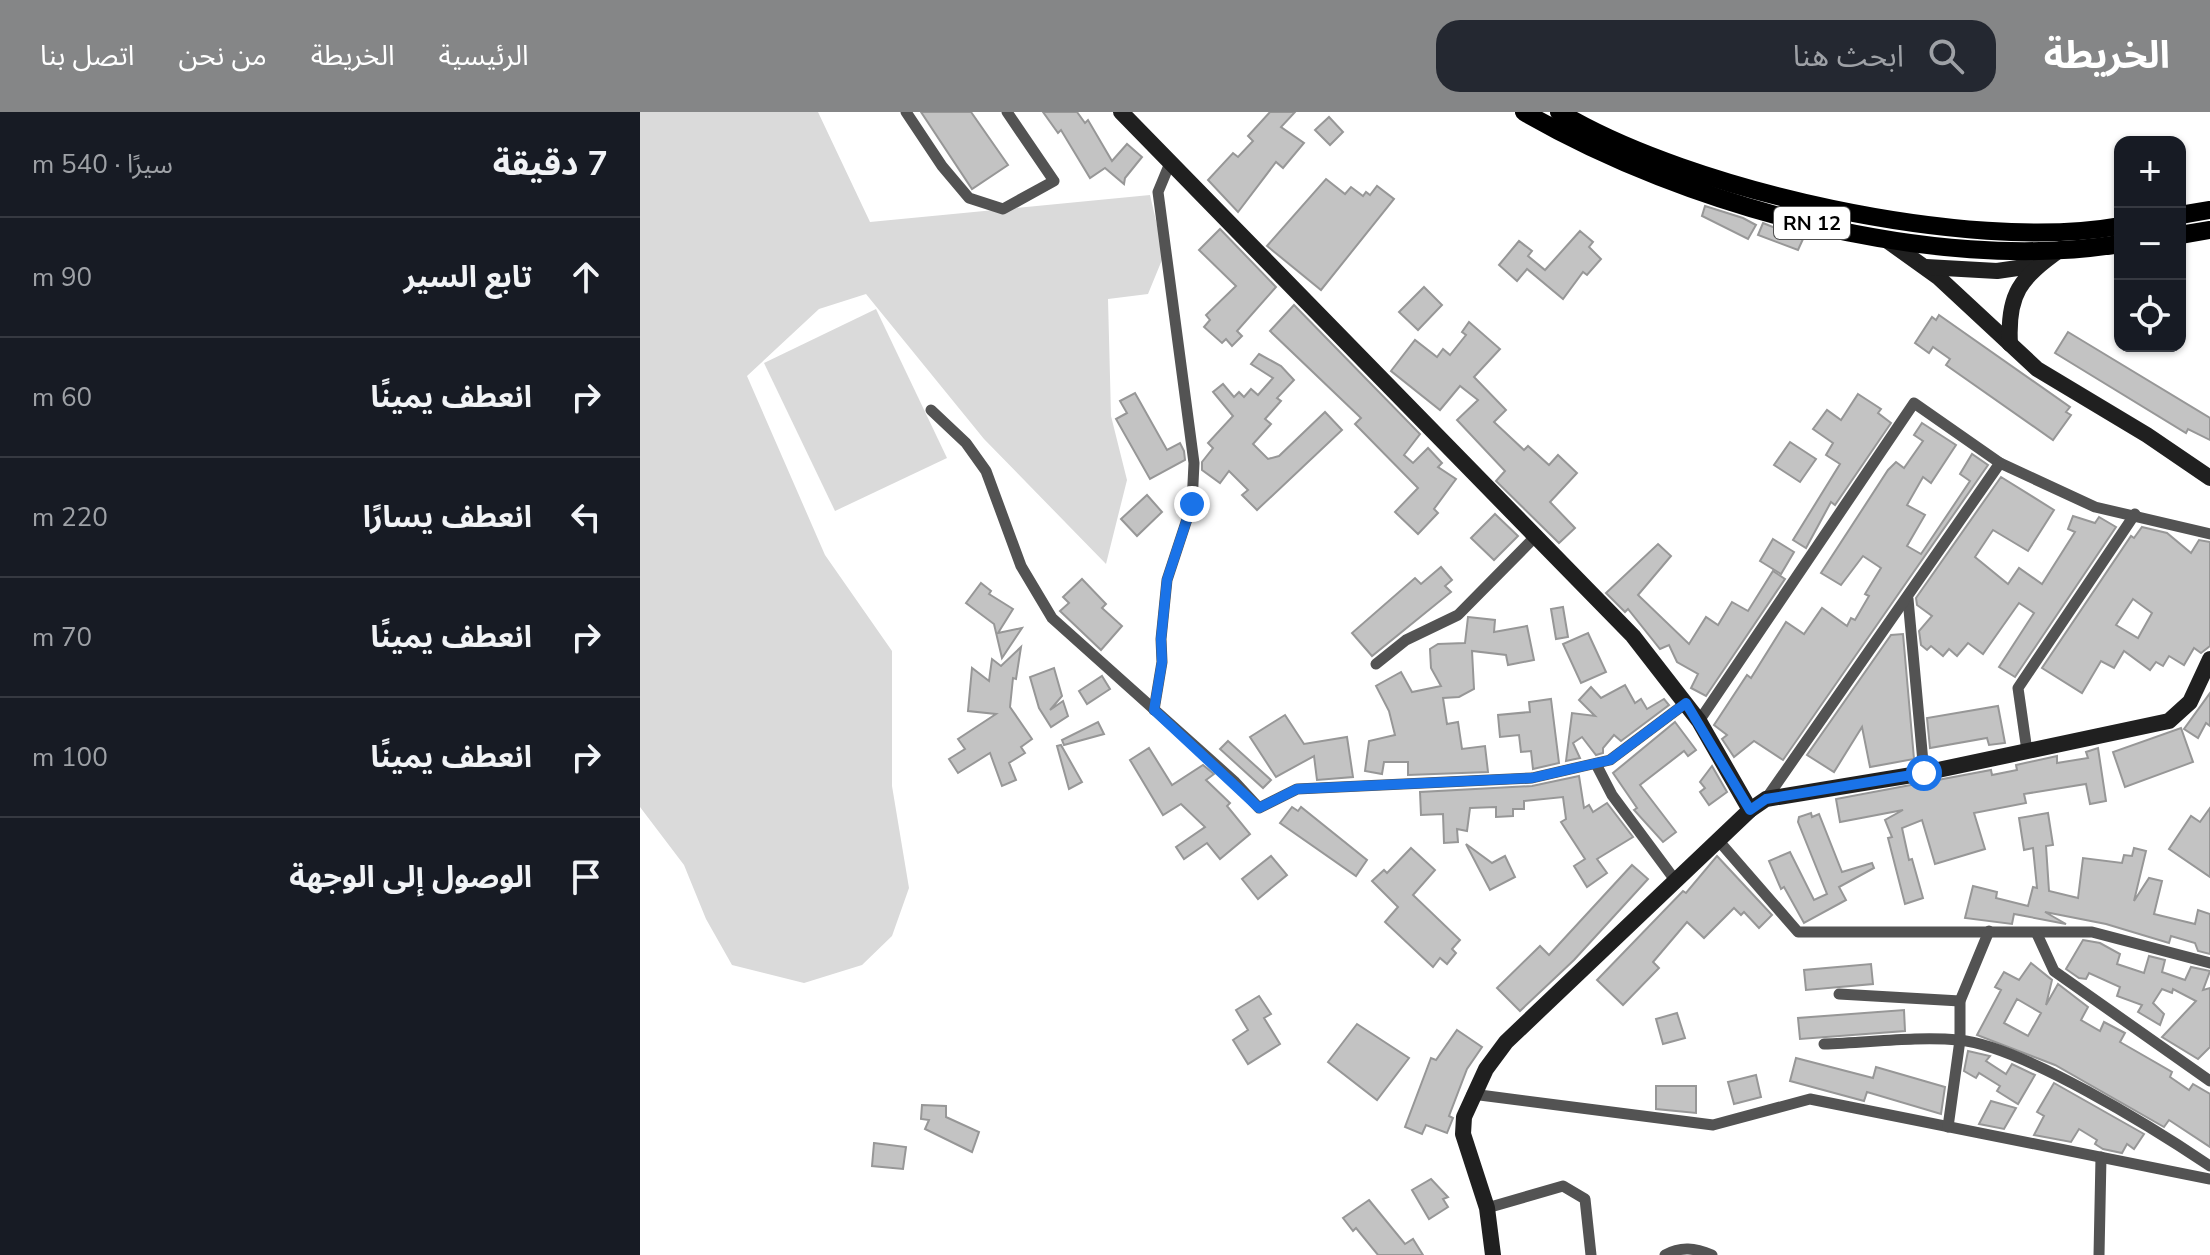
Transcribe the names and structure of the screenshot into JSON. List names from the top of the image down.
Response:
{
  "streets": {
    "highway": ["RN 12"]
  },
  "page": {
    "header": "الخريطة",
    "search": "ابحث هنا",
    "nav": [
      "الرئيسية",
      "الخريطة",
      "من نحن",
      "اتصل بنا"
    ],
    "heading": ["7 دقيقة", "سيرًا · 540 m"],
    "map_buttons": ["+", "−"],
    "list": [
      ["تابع السير", "90 m"],
      ["انعطف يمينًا", "60 m"],
      ["انعطف يسارًا", "220 m"],
      ["انعطف يمينًا", "70 m"],
      ["انعطف يمينًا", "100 m"],
      "الوصول إلى الوجهة"
    ]
  }
}
